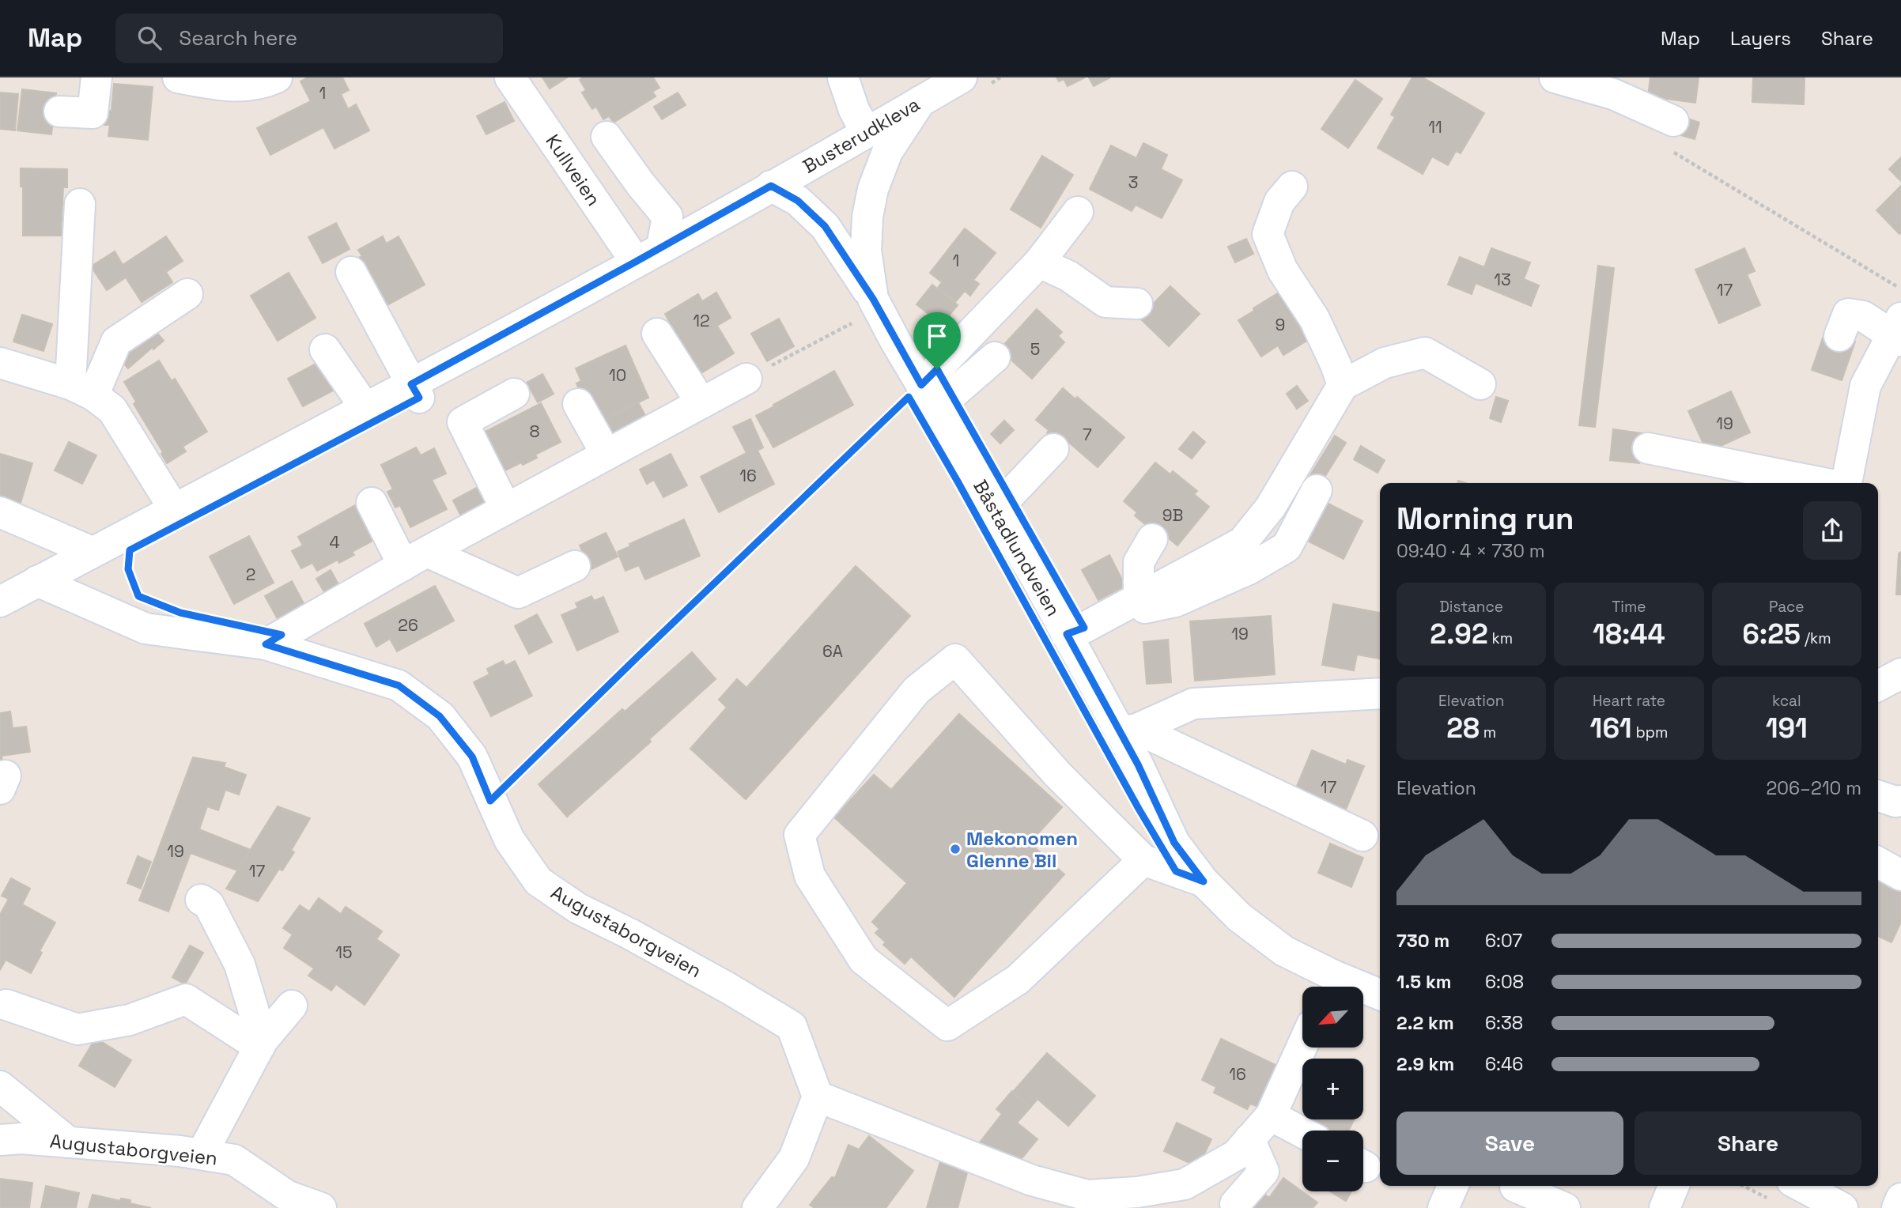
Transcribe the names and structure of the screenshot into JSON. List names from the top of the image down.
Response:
{
  "streets": {
    "street": [
      "Busterudkleva",
      "Kullveien",
      "Båstadlundveien",
      "Augustaborgveien"
    ]
  },
  "crossings": [
    ["Busterudkleva", "Kullveien"],
    ["Busterudkleva", "Båstadlundveien"],
    ["Busterudkleva", "Augustaborgveien"]
  ],
  "places": ["Mekonomen Glenne Bil"],
  "house_numbers": [
    "1",
    "11",
    "3",
    "1",
    "13",
    "17",
    "12",
    "9",
    "5",
    "10",
    "19",
    "8",
    "7",
    "16",
    "9B",
    "4",
    "2",
    "26",
    "19",
    "6A",
    "17",
    "19",
    "17",
    "15",
    "16"
  ],
  "north": "bottom left",
  "page": {
    "header": "Map",
    "search": "Search here",
    "nav": ["Map", "Layers", "Share"],
    "heading": ["Morning run", "09:40 · 4 × 730 m"],
    "stats": [
      ["Distance", "2.92 km"],
      ["Time", "18:44"],
      ["Pace", "6:25 /km"],
      ["Elevation", "28 m"],
      ["Heart rate", "161 bpm"],
      ["kcal", "191"]
    ],
    "chart": ["Elevation", "206–210 m"],
    "list": [
      {
        "name": "730 m",
        "note": "6:07"
      },
      {
        "name": "1.5 km",
        "note": "6:08"
      },
      {
        "name": "2.2 km",
        "note": "6:38"
      },
      {
        "name": "2.9 km",
        "note": "6:46"
      }
    ],
    "map_buttons": ["+", "−"],
    "buttons": ["Save", "Share"]
  }
}
